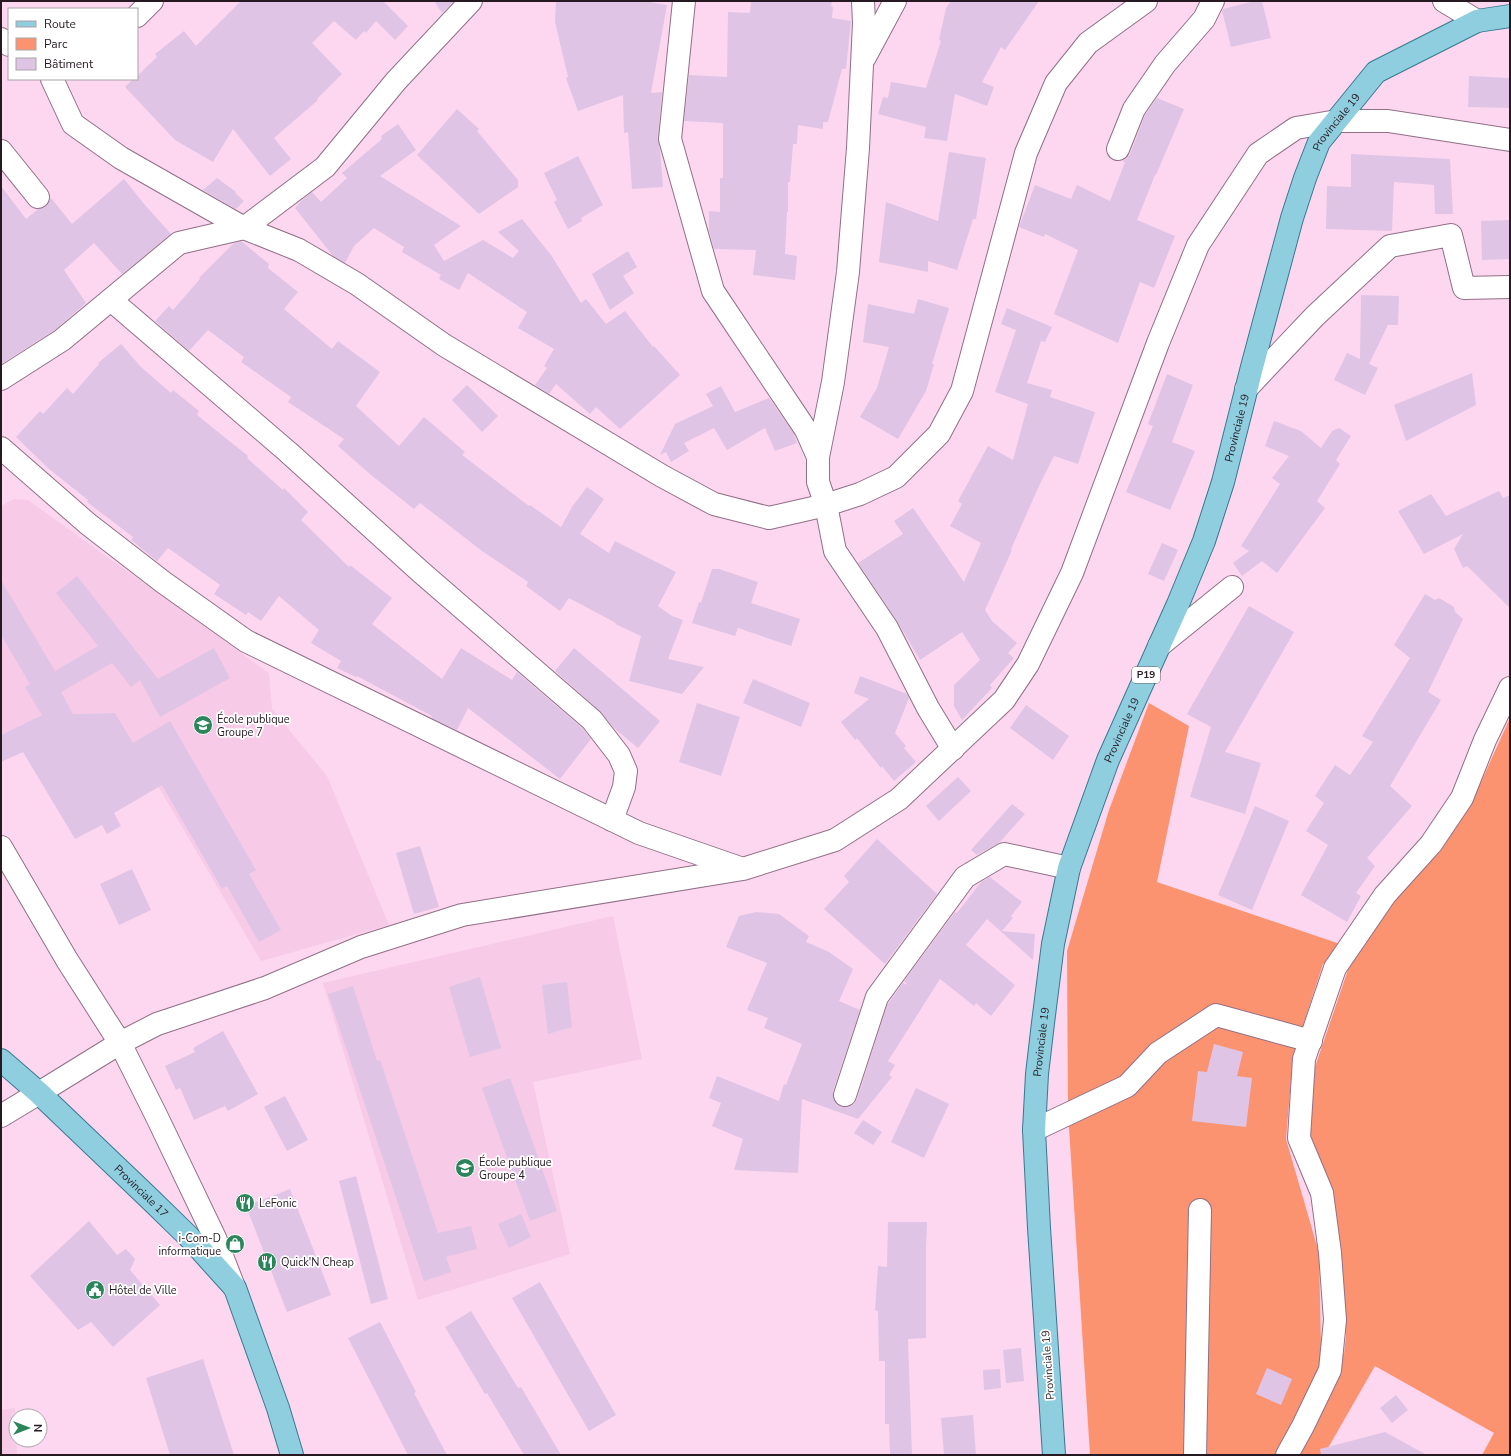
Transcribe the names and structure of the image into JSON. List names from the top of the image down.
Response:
{
  "streets": {
    "main road": ["Provinciale 19", "P19", "Provinciale 17"]
  },
  "places": {
    "school or university": ["École publique Groupe 7", "École publique Groupe 4"],
    "restaurant": ["LeFonic", "Quick'N Cheap"],
    "shop": ["i-Com-D informatique"],
    "public building": ["Hôtel de Ville"]
  },
  "legend": ["Route", "Parc", "Bâtiment"],
  "north": "right"
}
